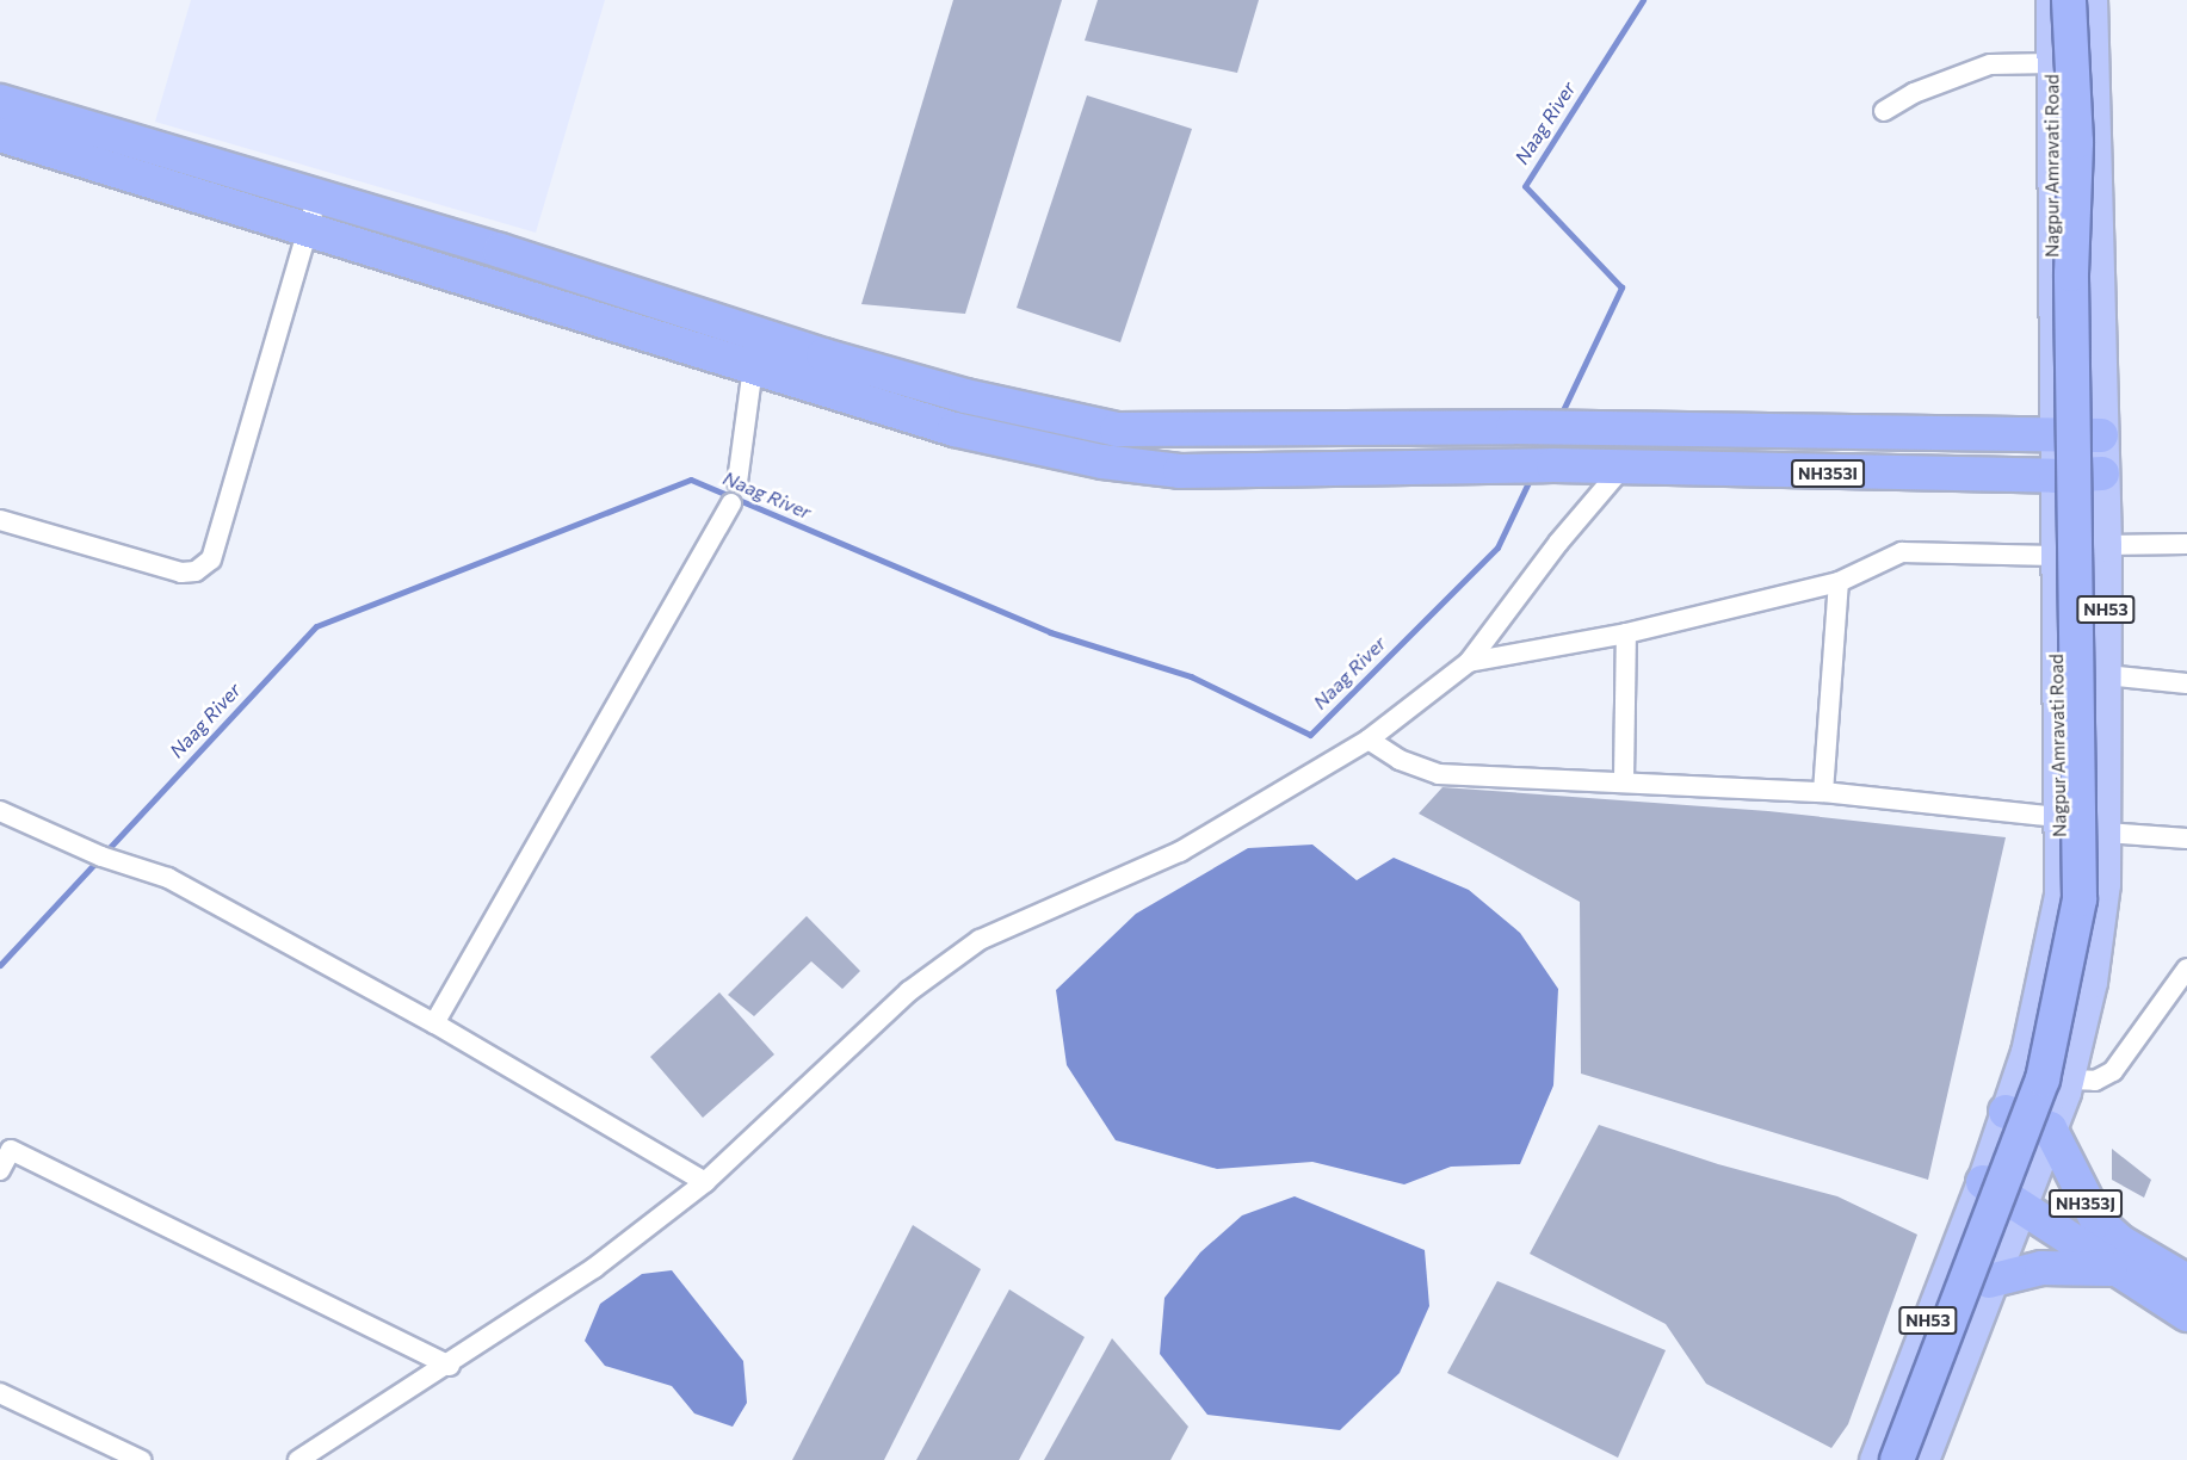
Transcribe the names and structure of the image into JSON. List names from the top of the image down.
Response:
{
  "streets": {
    "highway": ["NH353I", "NH353J"],
    "main road": ["Nagpur Amravati Road", "NH53"]
  },
  "crossings": [
    ["Nagpur Amravati Road", "NH353I"],
    ["Nagpur Amravati Road", "NH353J"],
    ["NH353I", "NH53"],
    ["NH53", "NH353J"]
  ],
  "water": ["Naag River"]
}
